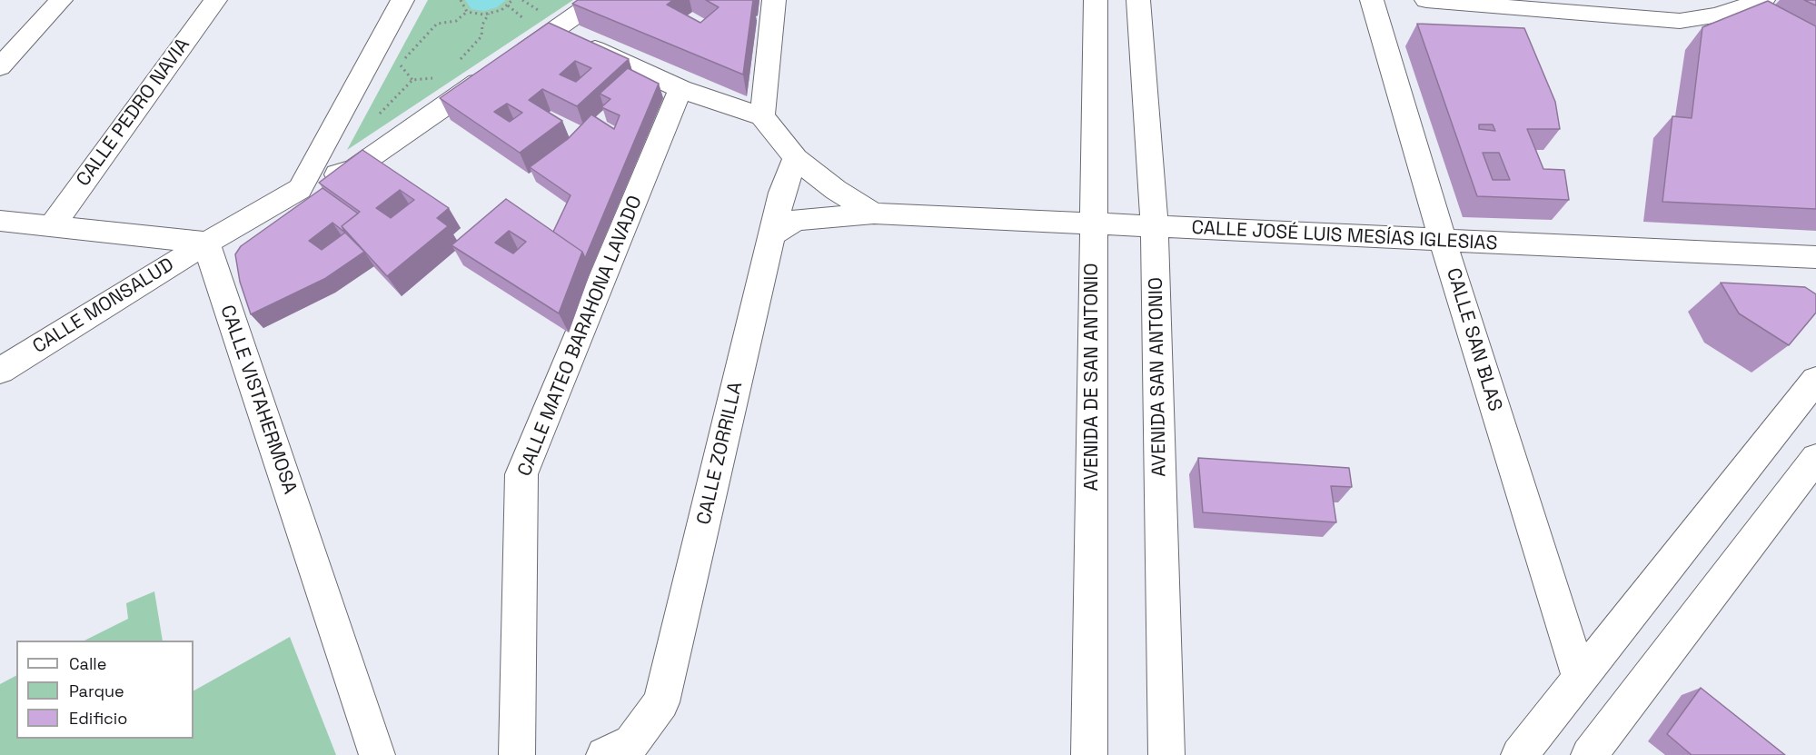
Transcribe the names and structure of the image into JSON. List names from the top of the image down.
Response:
{
  "streets": {
    "street": [
      "CALLE PEDRO NAVIA",
      "CALLE JOSÉ LUIS MESÍAS IGLESIAS",
      "CALLE MONSALUD",
      "CALLE MATEO BARAHONA LAVADO",
      "CALLE SAN BLAS",
      "AVENIDA DE SAN ANTONIO",
      "AVENIDA SAN ANTONIO",
      "CALLE VISTAHERMOSA",
      "CALLE ZORRILLA"
    ]
  },
  "crossings": [
    ["CALLE JOSÉ LUIS MESÍAS IGLESIAS", "CALLE SAN BLAS"],
    ["CALLE JOSÉ LUIS MESÍAS IGLESIAS", "AVENIDA DE SAN ANTONIO"],
    ["CALLE JOSÉ LUIS MESÍAS IGLESIAS", "AVENIDA SAN ANTONIO"],
    ["CALLE JOSÉ LUIS MESÍAS IGLESIAS", "CALLE ZORRILLA"],
    ["CALLE MONSALUD", "CALLE VISTAHERMOSA"]
  ],
  "legend": ["Calle", "Parque", "Edificio"]
}
